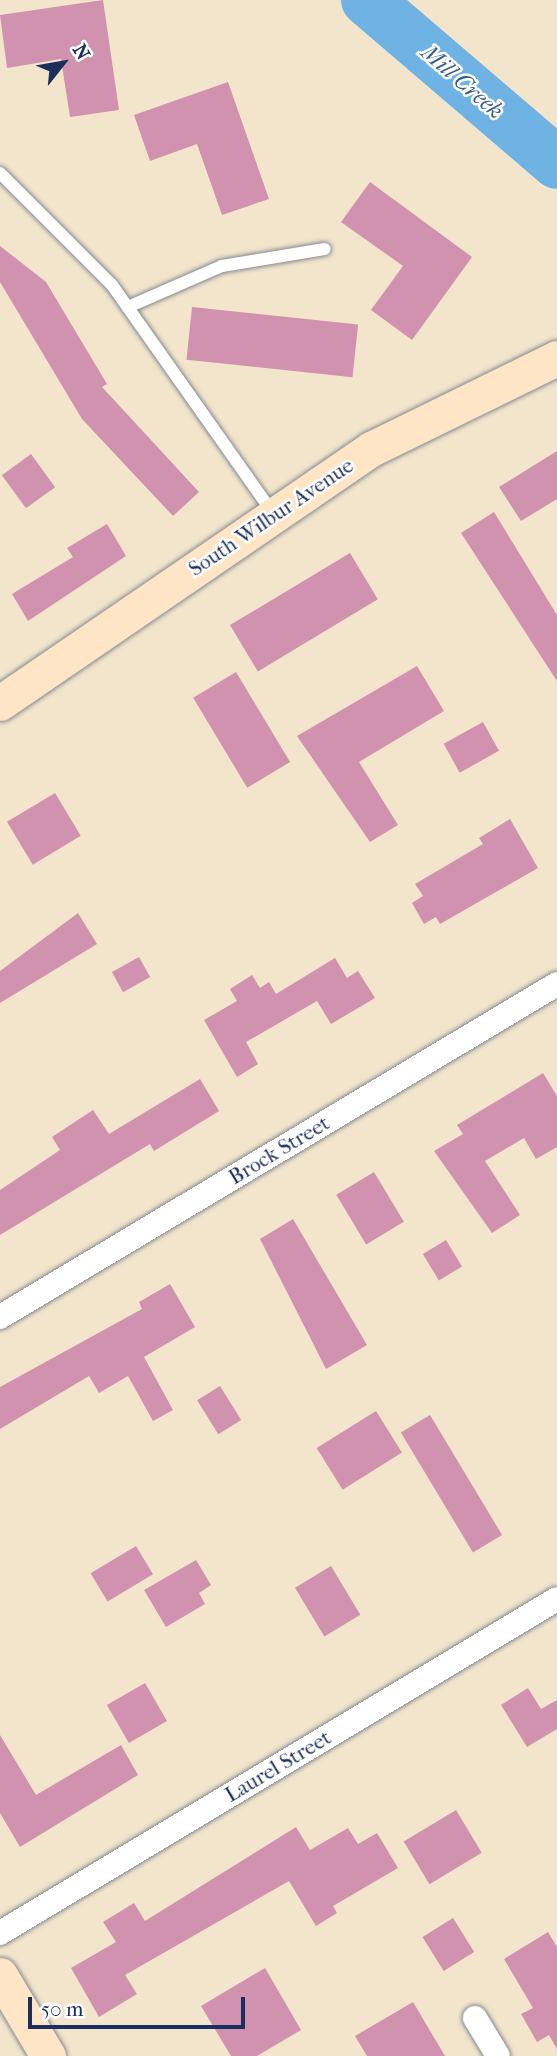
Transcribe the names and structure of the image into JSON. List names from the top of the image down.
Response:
{
  "streets": {
    "main road": ["South Wilbur Avenue"],
    "street": ["Brock Street", "Laurel Street"]
  },
  "water": ["Mill Creek"],
  "scale_bar": "50 m",
  "north": "top right"
}
